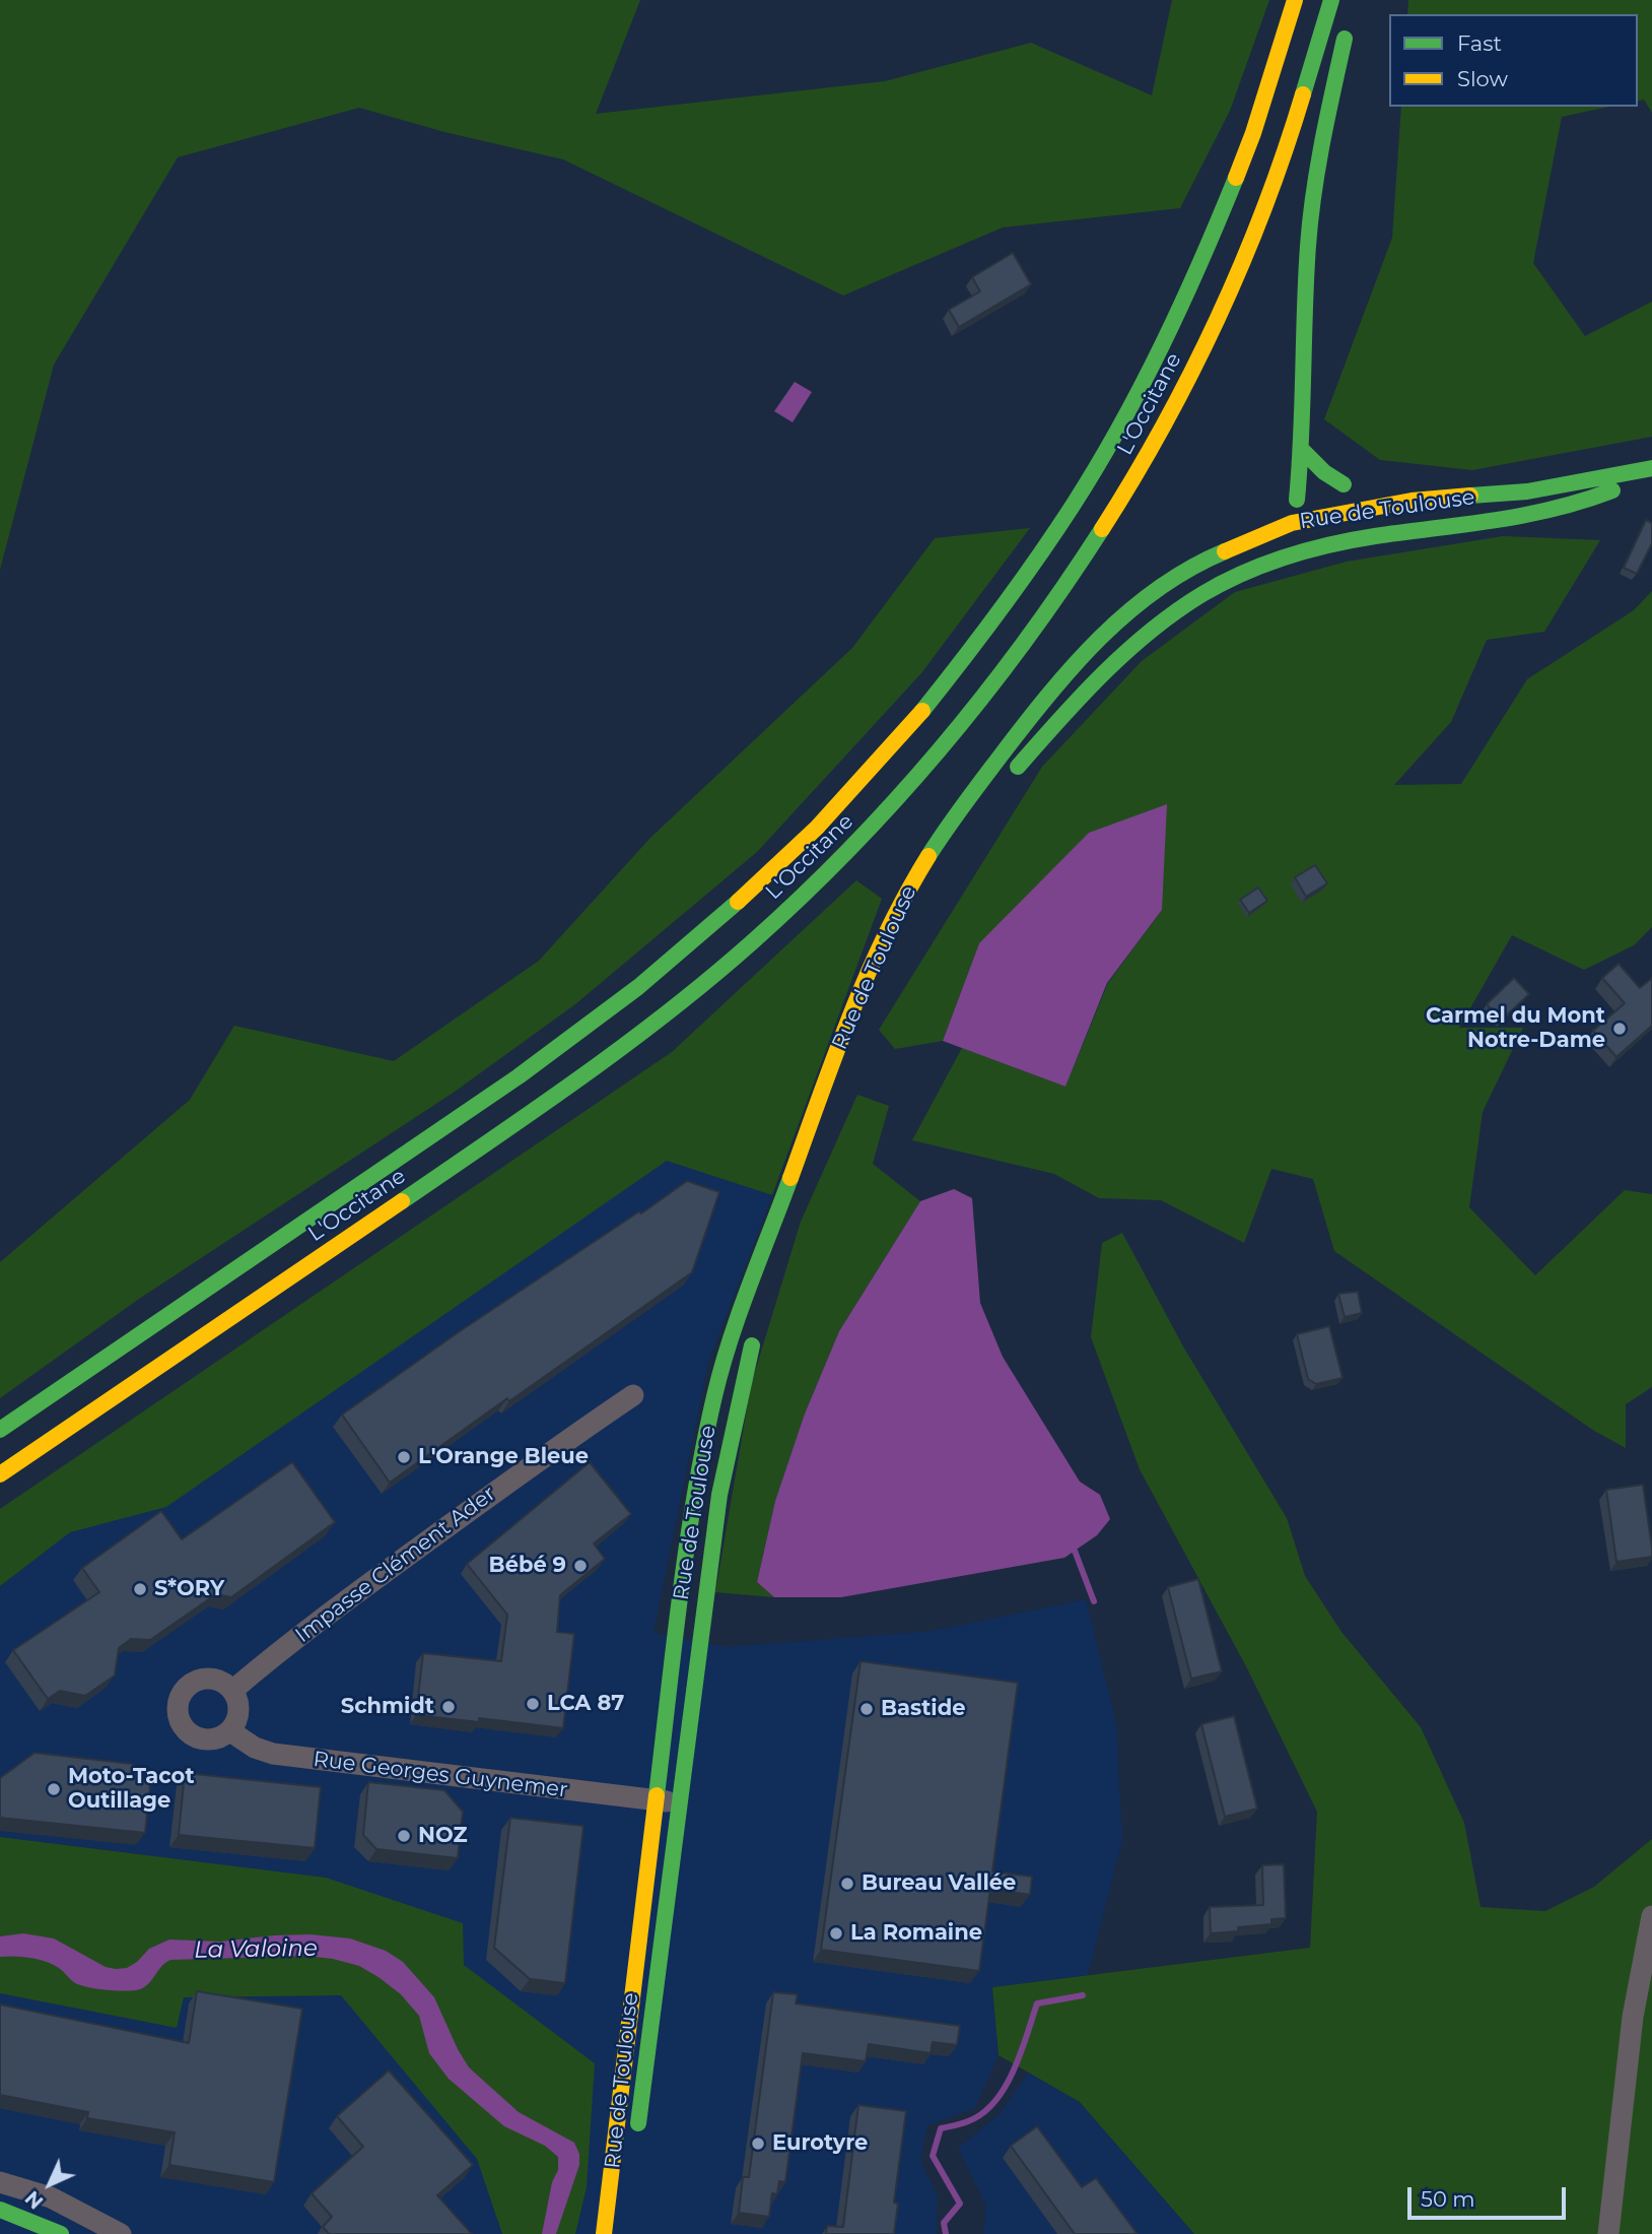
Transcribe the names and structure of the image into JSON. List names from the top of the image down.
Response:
{
  "streets": {
    "main road": ["L'Occitane", "Rue de Toulouse"],
    "street": ["Impasse Clément Ader", "Rue Georges Guynemer"]
  },
  "crossings": [
    ["Rue de Toulouse", "Rue Georges Guynemer"],
    ["Impasse Clément Ader", "Rue Georges Guynemer"]
  ],
  "water": ["La Valoine"],
  "places": [
    "Carmel du Mont Notre-Dame",
    "L'Orange Bleue",
    "Bébé 9",
    "S*ORY",
    "LCA 87",
    "Schmidt",
    "Bastide",
    "Moto-Tacot Outillage",
    "NOZ",
    "Bureau Vallée",
    "La Romaine",
    "Eurotyre"
  ],
  "legend": ["Fast", "Slow"],
  "scale_bar": "50 m",
  "north": "bottom left"
}
